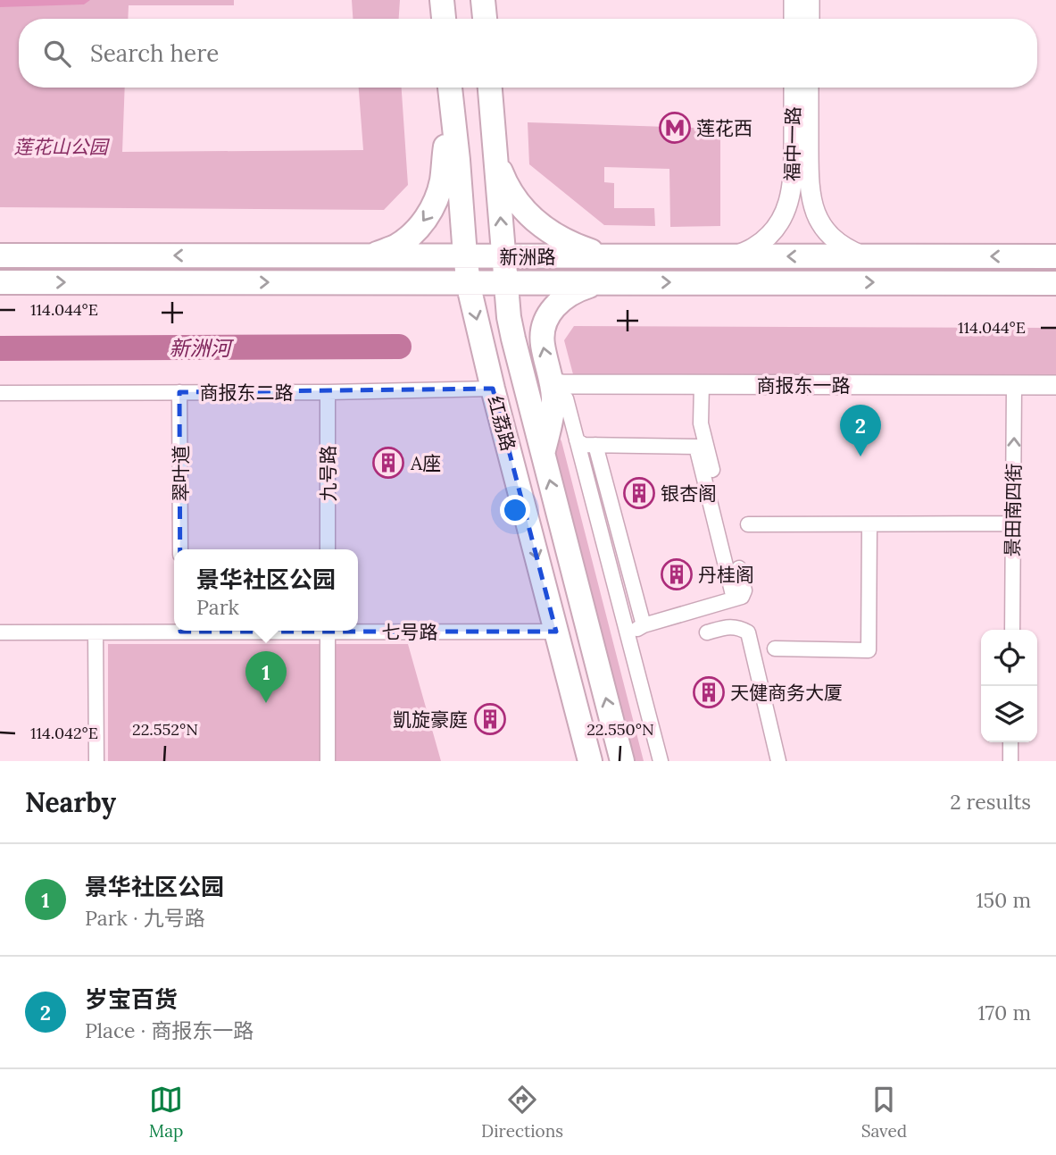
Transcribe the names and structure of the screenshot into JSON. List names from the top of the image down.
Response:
{
  "streets": {
    "main road": ["新洲路", "红荔路"],
    "street": [
      "福中一路",
      "商报东一路",
      "商报东二路",
      "翠叶道",
      "九号路",
      "景田南四街",
      "七号路"
    ]
  },
  "crossings": [
    ["福中一路", "新洲路"],
    ["新洲路", "红荔路"],
    ["商报东一路", "景田南四街"],
    ["商报东二路", "红荔路"],
    ["商报东二路", "翠叶道"],
    ["商报东二路", "九号路"],
    ["红荔路", "七号路"]
  ],
  "one_way": ["景田南四街"],
  "water": ["新洲河"],
  "parks": ["莲花山公园"],
  "places": {
    "metro station": ["莲花西"],
    "building": [
      "A座",
      "银杏阁",
      "丹桂阁",
      "天健商务大厦",
      "凱旋豪庭"
    ]
  },
  "page": {
    "search": "Search here",
    "pins": ["2", "1"],
    "popup": ["景华社区公园", "Park"],
    "heading": ["Nearby", "2 results"],
    "list": [
      {
        "mark": "1",
        "name": "景华社区公园",
        "note": "Park · 九号路",
        "value": "150 m"
      },
      {
        "mark": "2",
        "name": "岁宝百货",
        "note": "Place · 商报东一路",
        "value": "170 m"
      }
    ],
    "nav": ["Map", "Directions", "Saved"]
  },
  "coordinates": [
    "114.044°E",
    "22.552°N",
    "22.550°N",
    "114.042°E"
  ]
}
